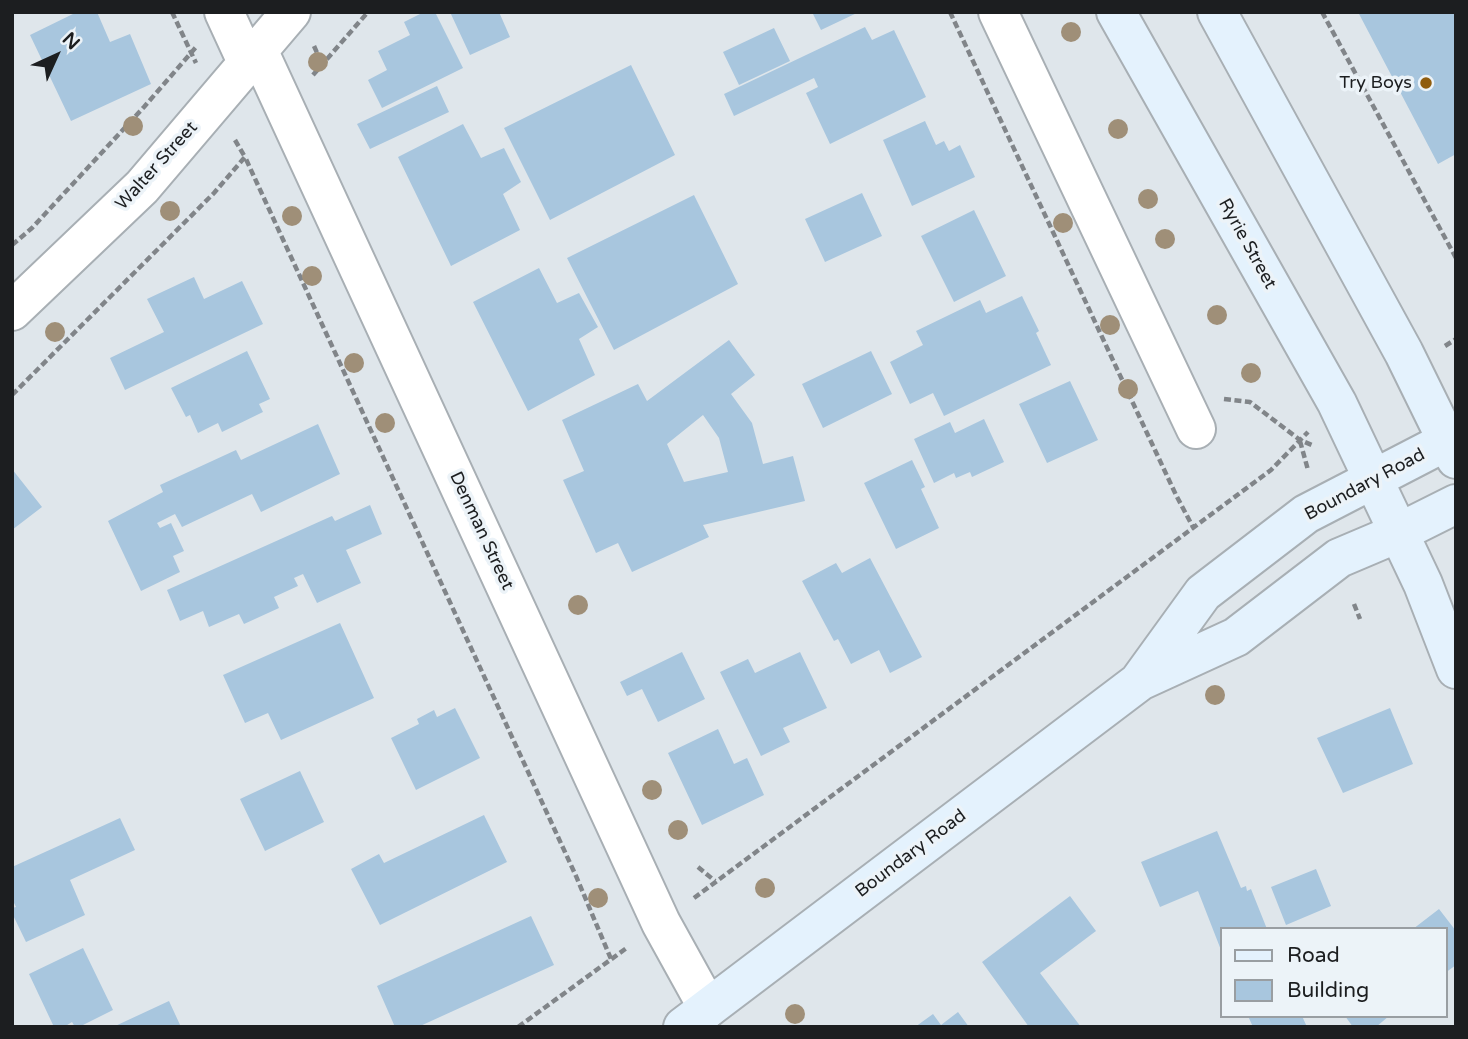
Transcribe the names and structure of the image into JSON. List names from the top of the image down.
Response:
{
  "streets": {
    "main road": ["Ryrie Street", "Boundary Road"],
    "street": ["Walter Street", "Denman Street"]
  },
  "crossings": [
    ["Walter Street", "Denman Street"],
    ["Ryrie Street", "Boundary Road"],
    ["Boundary Road", "Denman Street"]
  ],
  "places": ["Try Boys"],
  "legend": ["Road", "Building"],
  "north": "top right"
}
